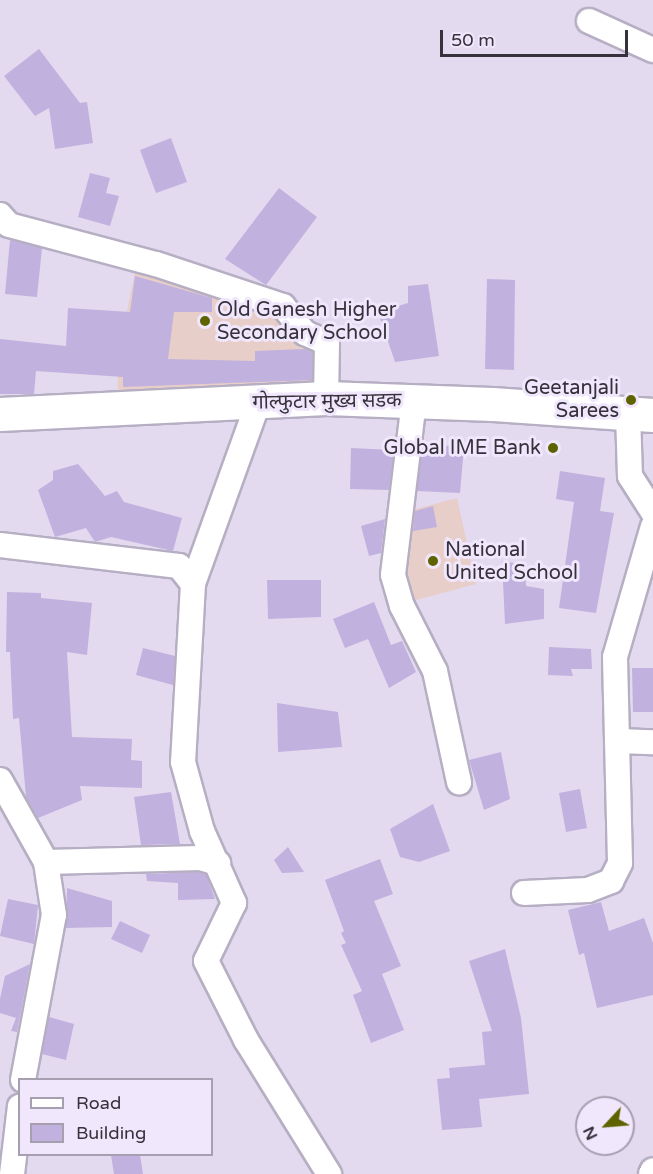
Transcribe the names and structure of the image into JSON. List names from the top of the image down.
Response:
{
  "streets": {
    "main road": ["गोल्फुटार मुख्य सडक"]
  },
  "places": [
    "Old Ganesh Higher Secondary School",
    "Geetanjali Sarees",
    "Global IME Bank",
    "National United School"
  ],
  "legend": ["Road", "Building"],
  "scale_bar": "50 m",
  "north": "bottom left"
}
